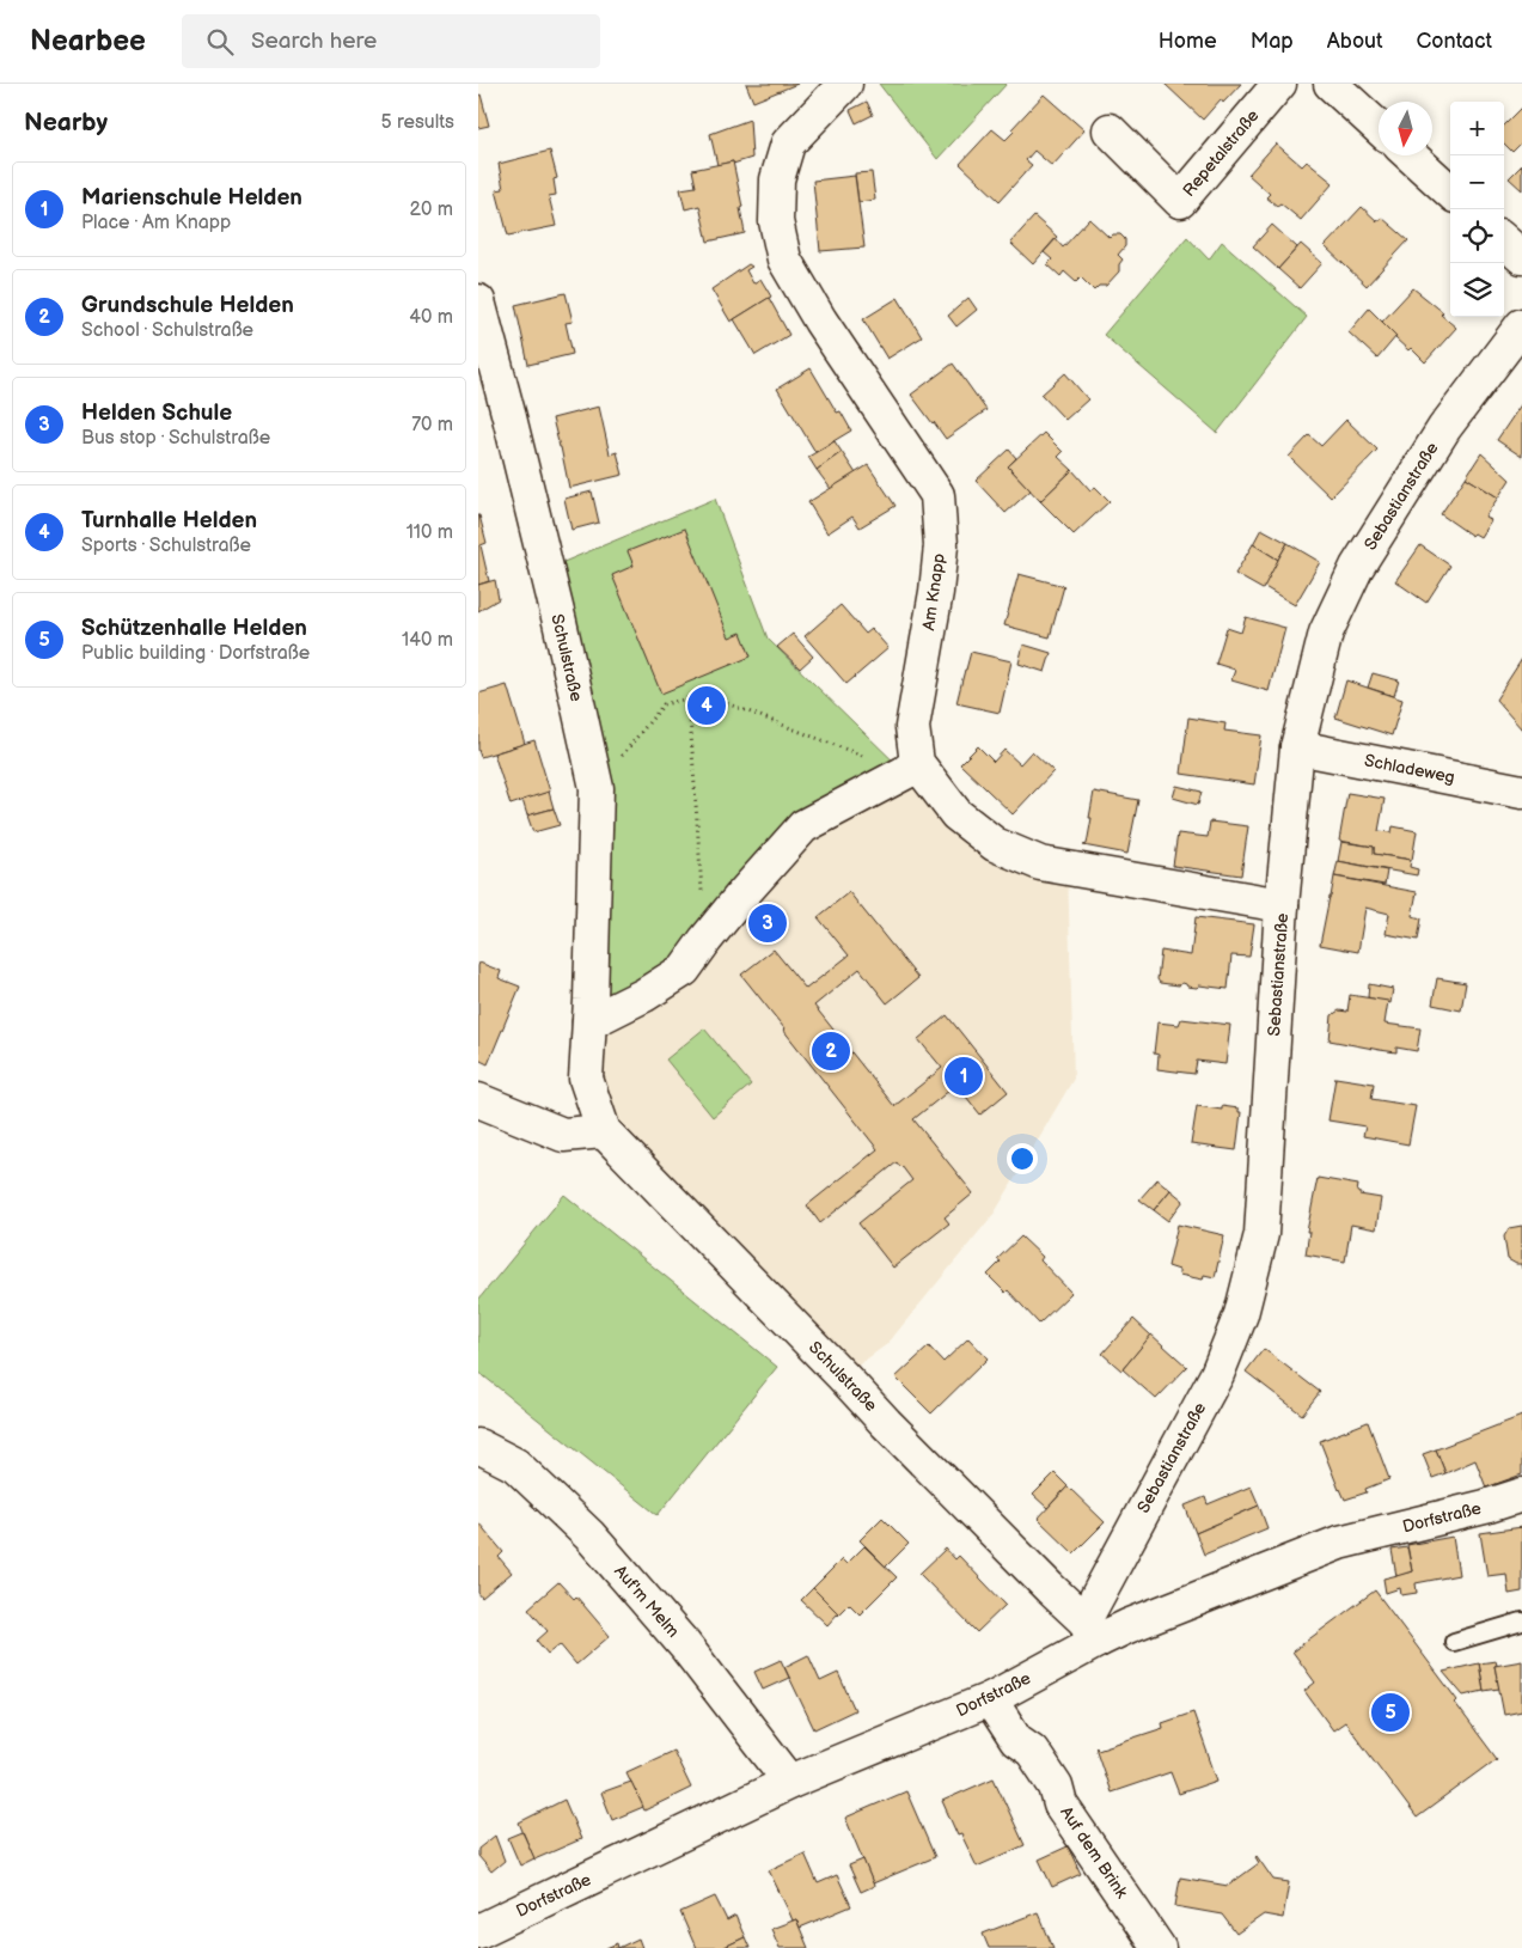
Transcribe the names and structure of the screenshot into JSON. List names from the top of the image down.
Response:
{
  "streets": {
    "street": [
      "Repetalstraße",
      "Sebastianstraße",
      "Am Knapp",
      "Schulstraße",
      "Schladeweg",
      "Dorfstraße",
      "Auf'm Melm",
      "Auf dem Brink"
    ]
  },
  "crossings": [
    ["Sebastianstraße", "Am Knapp"],
    ["Sebastianstraße", "Schulstraße"],
    ["Sebastianstraße", "Schladeweg"],
    ["Sebastianstraße", "Dorfstraße"],
    ["Schulstraße", "Dorfstraße"],
    ["Dorfstraße", "Auf'm Melm"],
    ["Dorfstraße", "Auf dem Brink"]
  ],
  "north": "bottom",
  "page": {
    "header": "Nearbee",
    "search": "Search here",
    "nav": [
      "Home",
      "Map",
      "About",
      "Contact"
    ],
    "heading": ["Nearby", "5 results"],
    "map_buttons": ["+", "−"],
    "list": [
      {
        "mark": "1",
        "name": "Marienschule Helden",
        "note": "Place · Am Knapp",
        "value": "20 m"
      },
      {
        "mark": "2",
        "name": "Grundschule Helden",
        "note": "School · Schulstraße",
        "value": "40 m"
      },
      {
        "mark": "3",
        "name": "Helden Schule",
        "note": "Bus stop · Schulstraße",
        "value": "70 m"
      },
      {
        "mark": "4",
        "name": "Turnhalle Helden",
        "note": "Sports · Schulstraße",
        "value": "110 m"
      },
      {
        "mark": "5",
        "name": "Schützenhalle Helden",
        "note": "Public building · Dorfstraße",
        "value": "140 m"
      }
    ],
    "pins": [
      "4",
      "3",
      "2",
      "1",
      "5"
    ]
  }
}
